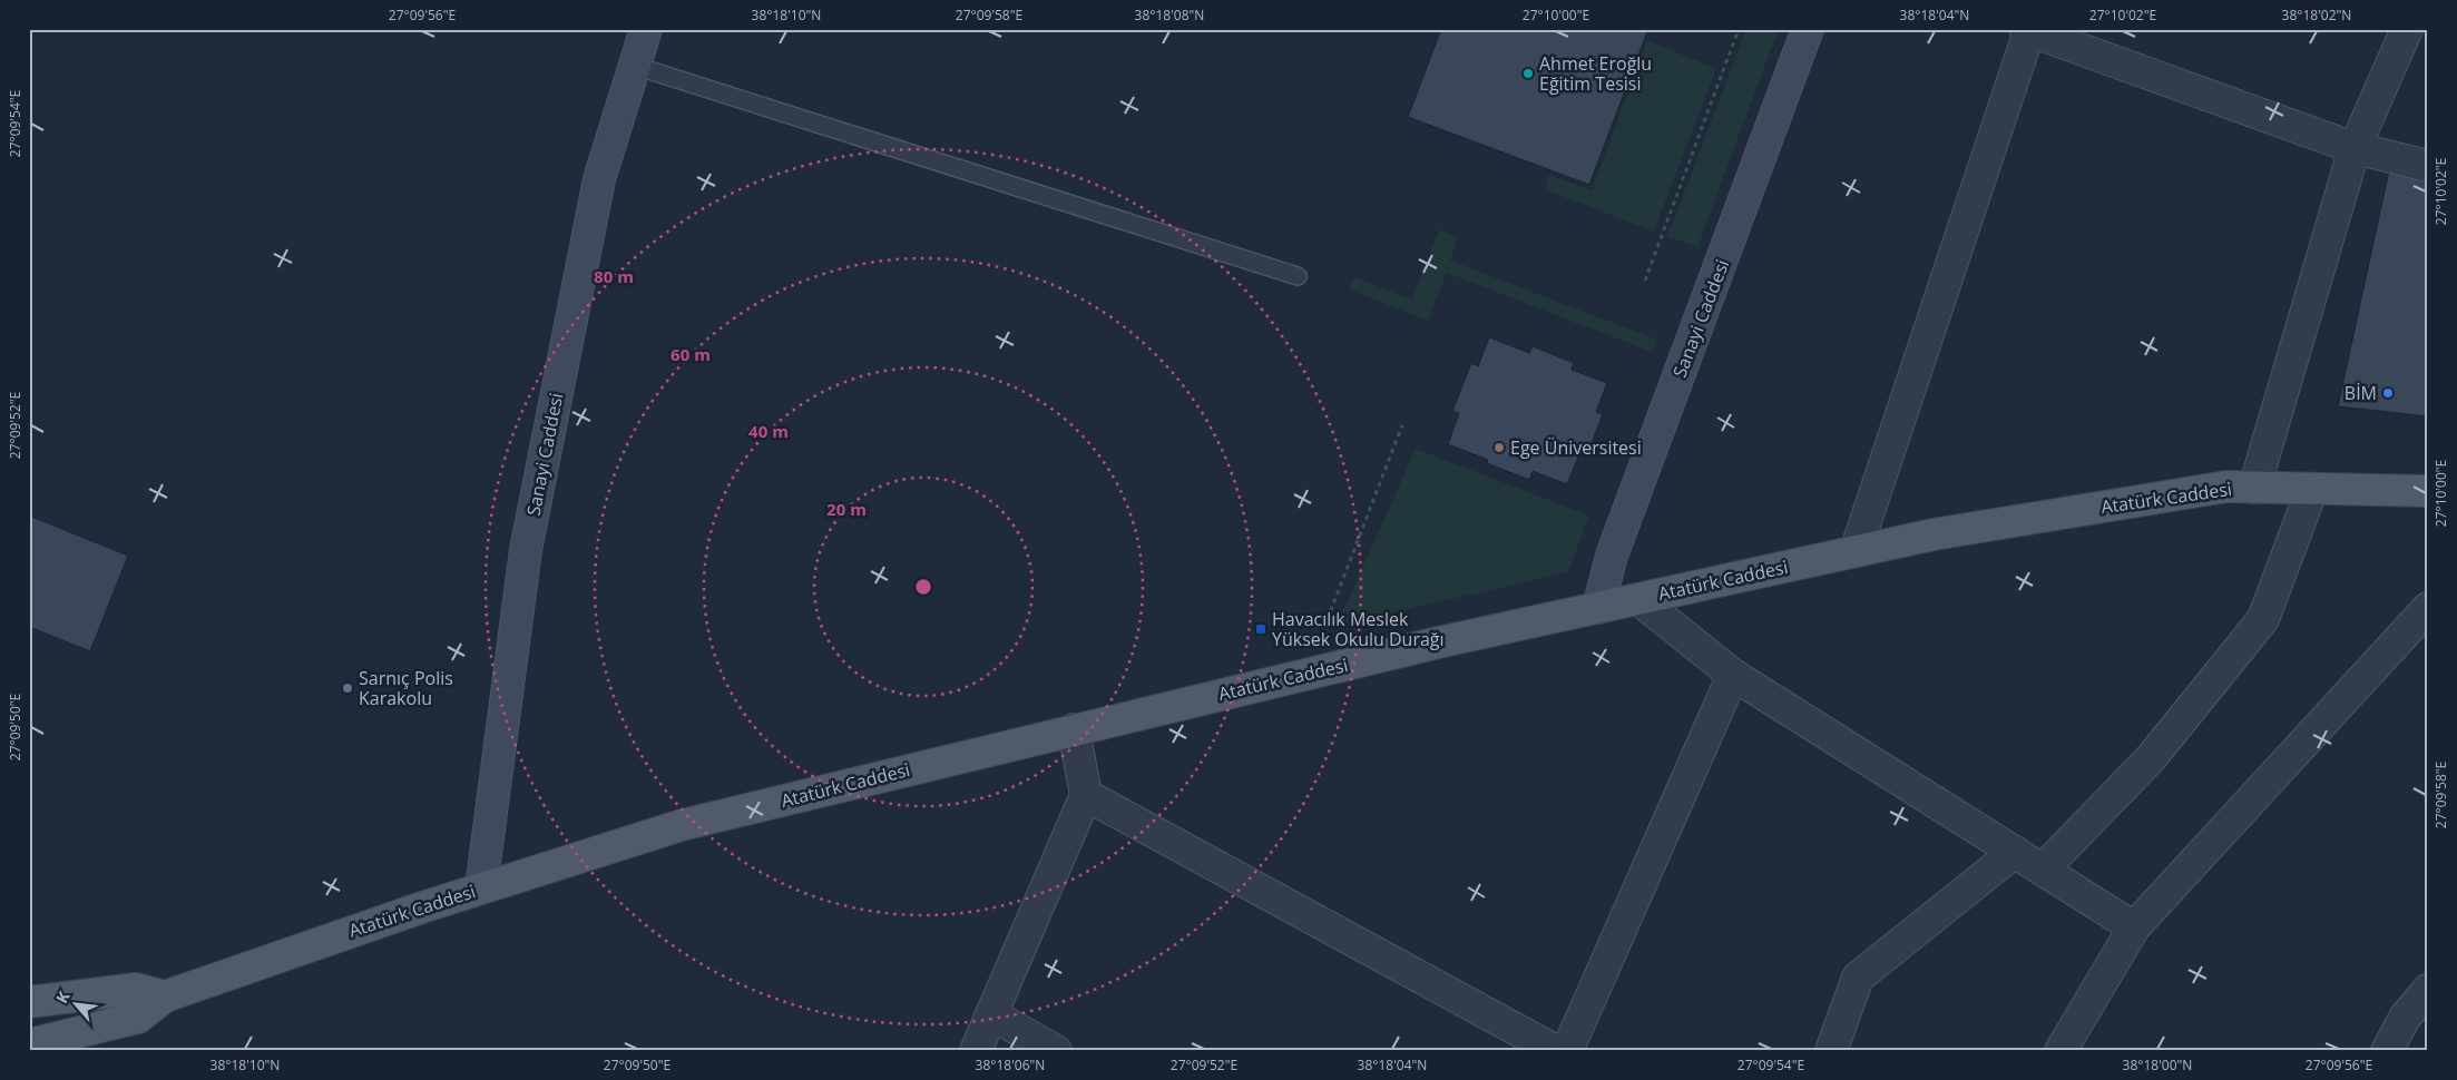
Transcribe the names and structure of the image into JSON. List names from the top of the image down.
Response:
{
  "streets": {
    "main road": ["Atatürk Caddesi"],
    "street": ["Sanayi Caddesi"]
  },
  "crossings": [
    ["Sanayi Caddesi", "Atatürk Caddesi"]
  ],
  "places": {
    "other": [
      "Ahmet Eroğlu Eğitim Tesisi",
      "BİM",
      "Ege Üniversitesi",
      "Sarnıç Polis Karakolu"
    ],
    "transit": ["Havacılık Meslek Yüksek Okulu Durağı"]
  },
  "north": "top left",
  "coordinates": [
    "27°09'56\"E",
    "38°18'10\"N",
    "27°09'58\"E",
    "38°18'08\"N",
    "27°10'00\"E",
    "38°18'04\"N",
    "27°10'02\"E",
    "38°18'02\"N",
    "27°09'54\"E",
    "27°09'52\"E",
    "27°09'50\"E",
    "38°18'06\"N",
    "38°18'00\"N"
  ],
  "rings": [
    "80 m",
    "60 m",
    "40 m",
    "20 m"
  ]
}
